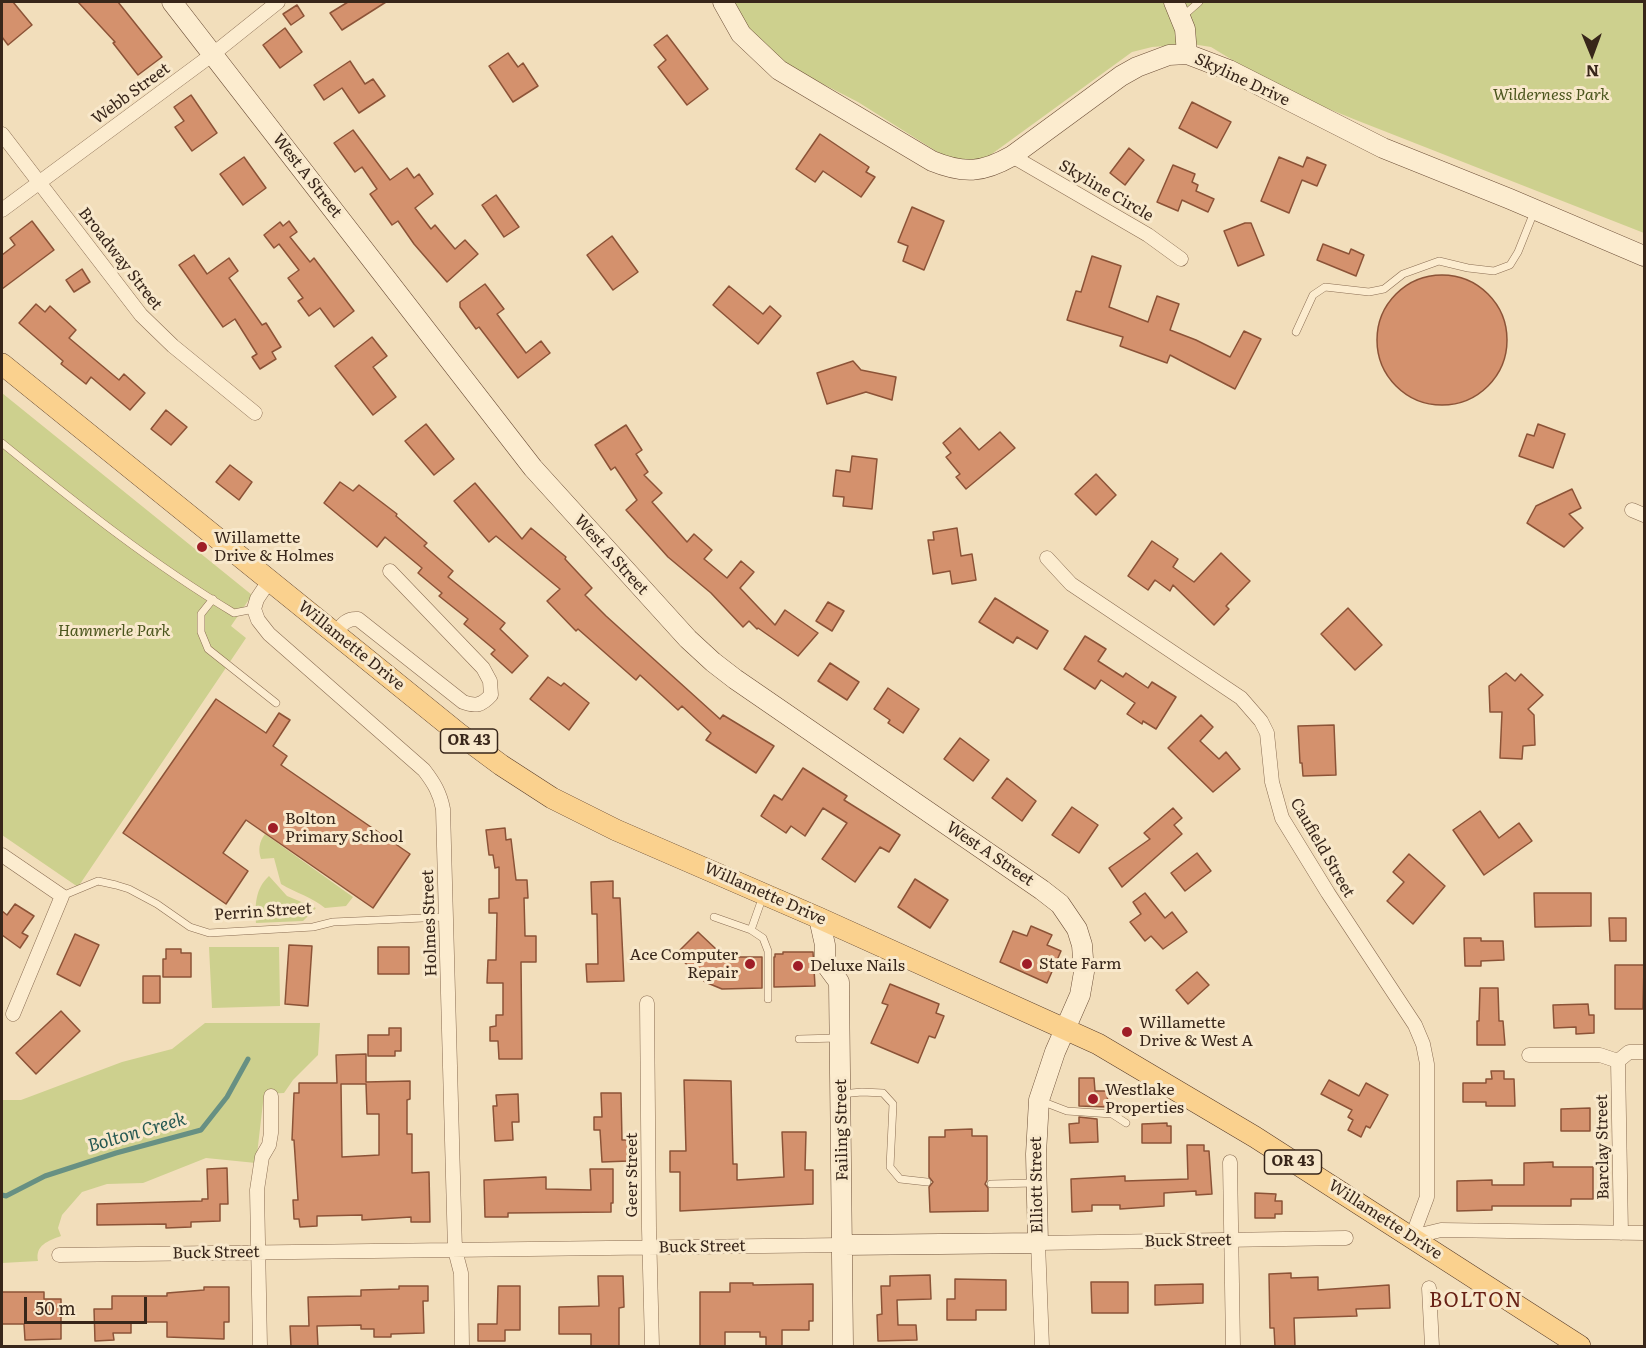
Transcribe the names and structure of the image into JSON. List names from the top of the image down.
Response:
{
  "streets": {
    "main road": ["Willamette Drive", "OR 43"],
    "street": [
      "Skyline Drive",
      "Webb Street",
      "West A Street",
      "Skyline Circle",
      "Broadway Street",
      "Caufield Street",
      "Holmes Street",
      "Failing Street",
      "Barclay Street",
      "Geer Street",
      "Elliott Street",
      "Buck Street"
    ],
    "lane": ["Perrin Street"]
  },
  "crossings": [
    ["Skyline Drive", "Skyline Circle"],
    ["Webb Street", "West A Street"],
    ["Webb Street", "Broadway Street"],
    ["West A Street", "Willamette Drive"],
    ["West A Street", "Elliott Street"],
    ["Willamette Drive", "Caufield Street"],
    ["Willamette Drive", "Failing Street"],
    ["Willamette Drive", "Elliott Street"],
    ["Perrin Street", "Holmes Street"],
    ["Holmes Street", "Buck Street"],
    ["Failing Street", "Buck Street"],
    ["Geer Street", "Buck Street"],
    ["Elliott Street", "Buck Street"]
  ],
  "districts": ["BOLTON"],
  "water": ["Bolton Creek"],
  "parks": ["Wilderness Park", "Hammerle Park"],
  "places": [
    "Willamette Drive & Holmes",
    "Bolton Primary School",
    "Ace Computer Repair",
    "State Farm",
    "Deluxe Nails",
    "Willamette Drive & West A",
    "Westlake Properties"
  ],
  "scale_bar": "50 m",
  "north": "bottom"
}
